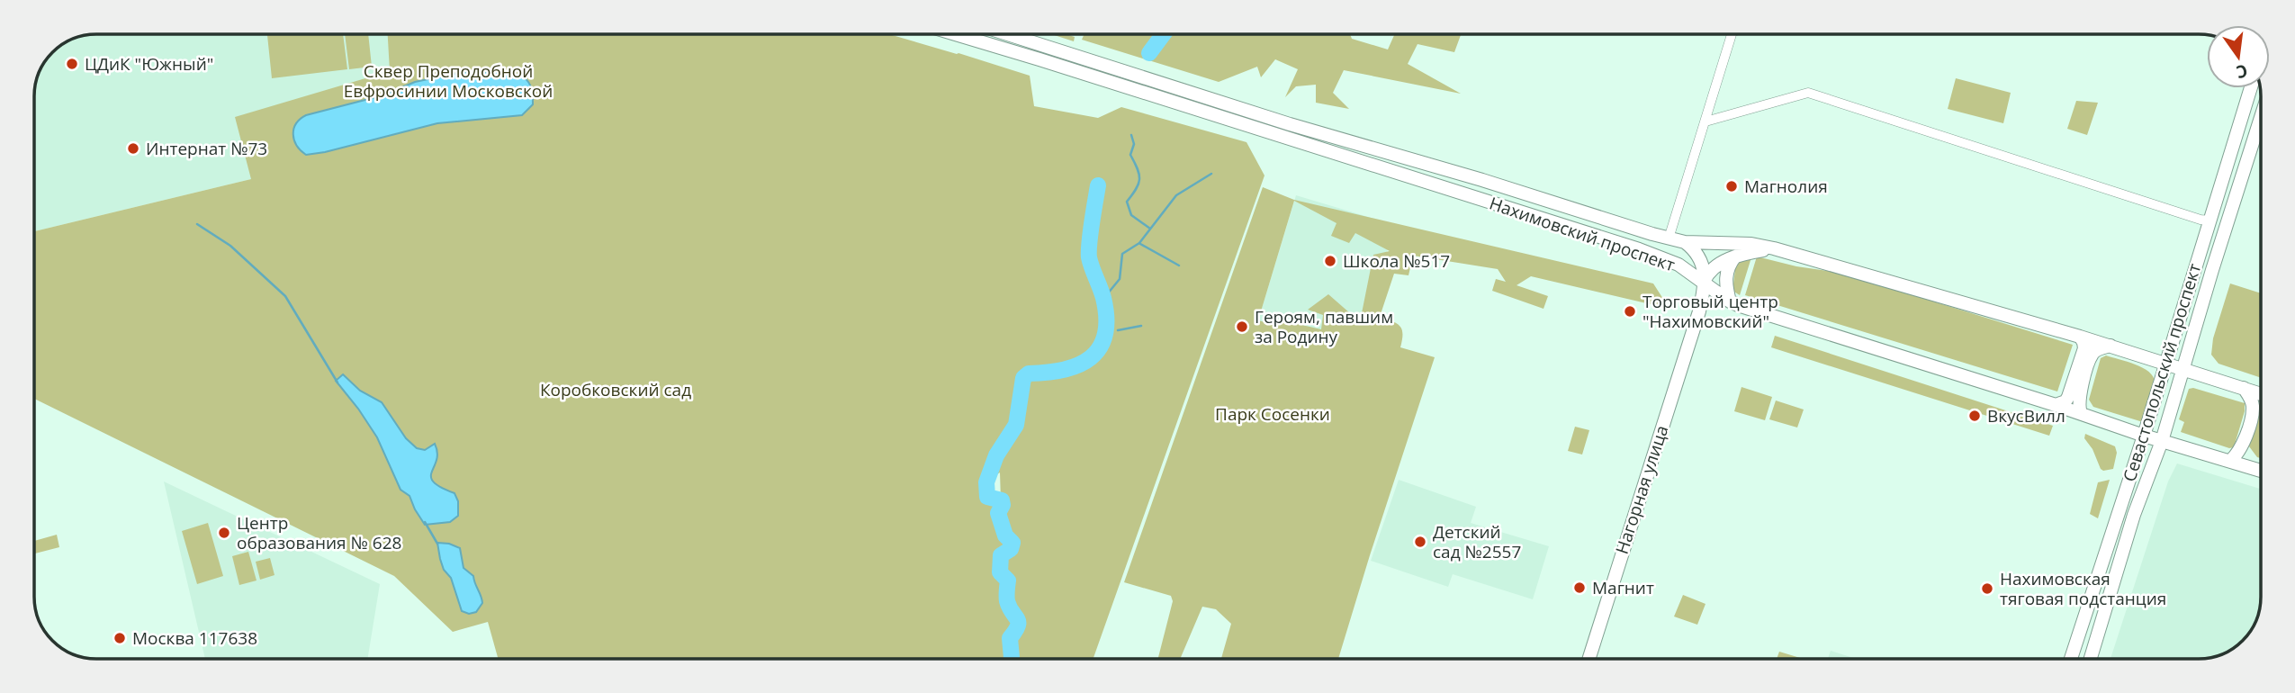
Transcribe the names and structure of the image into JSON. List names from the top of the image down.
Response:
{
  "streets": {
    "main road": ["Нахимовский проспект", "Севастопольский проспект", "Нагорная улица"]
  },
  "crossings": [
    ["Нахимовский проспект", "Севастопольский проспект"],
    ["Нахимовский проспект", "Нагорная улица"]
  ],
  "parks": ["Сквер Преподобной Евфросинии Московской", "Коробковский сад", "Парк Сосенки"],
  "places": [
    "ЦДиК \"Южный\"",
    "Интернат №73",
    "Магнолия",
    "Школа №517",
    "Торговый центр \"Нахимовский\"",
    "Героям, павшим за Родину",
    "ВкусВилл",
    "Центр образования № 628",
    "Детский сад №2557",
    "Магнит",
    "Нахимовская тяговая подстанция",
    "Москва 117638"
  ],
  "north": "bottom"
}
